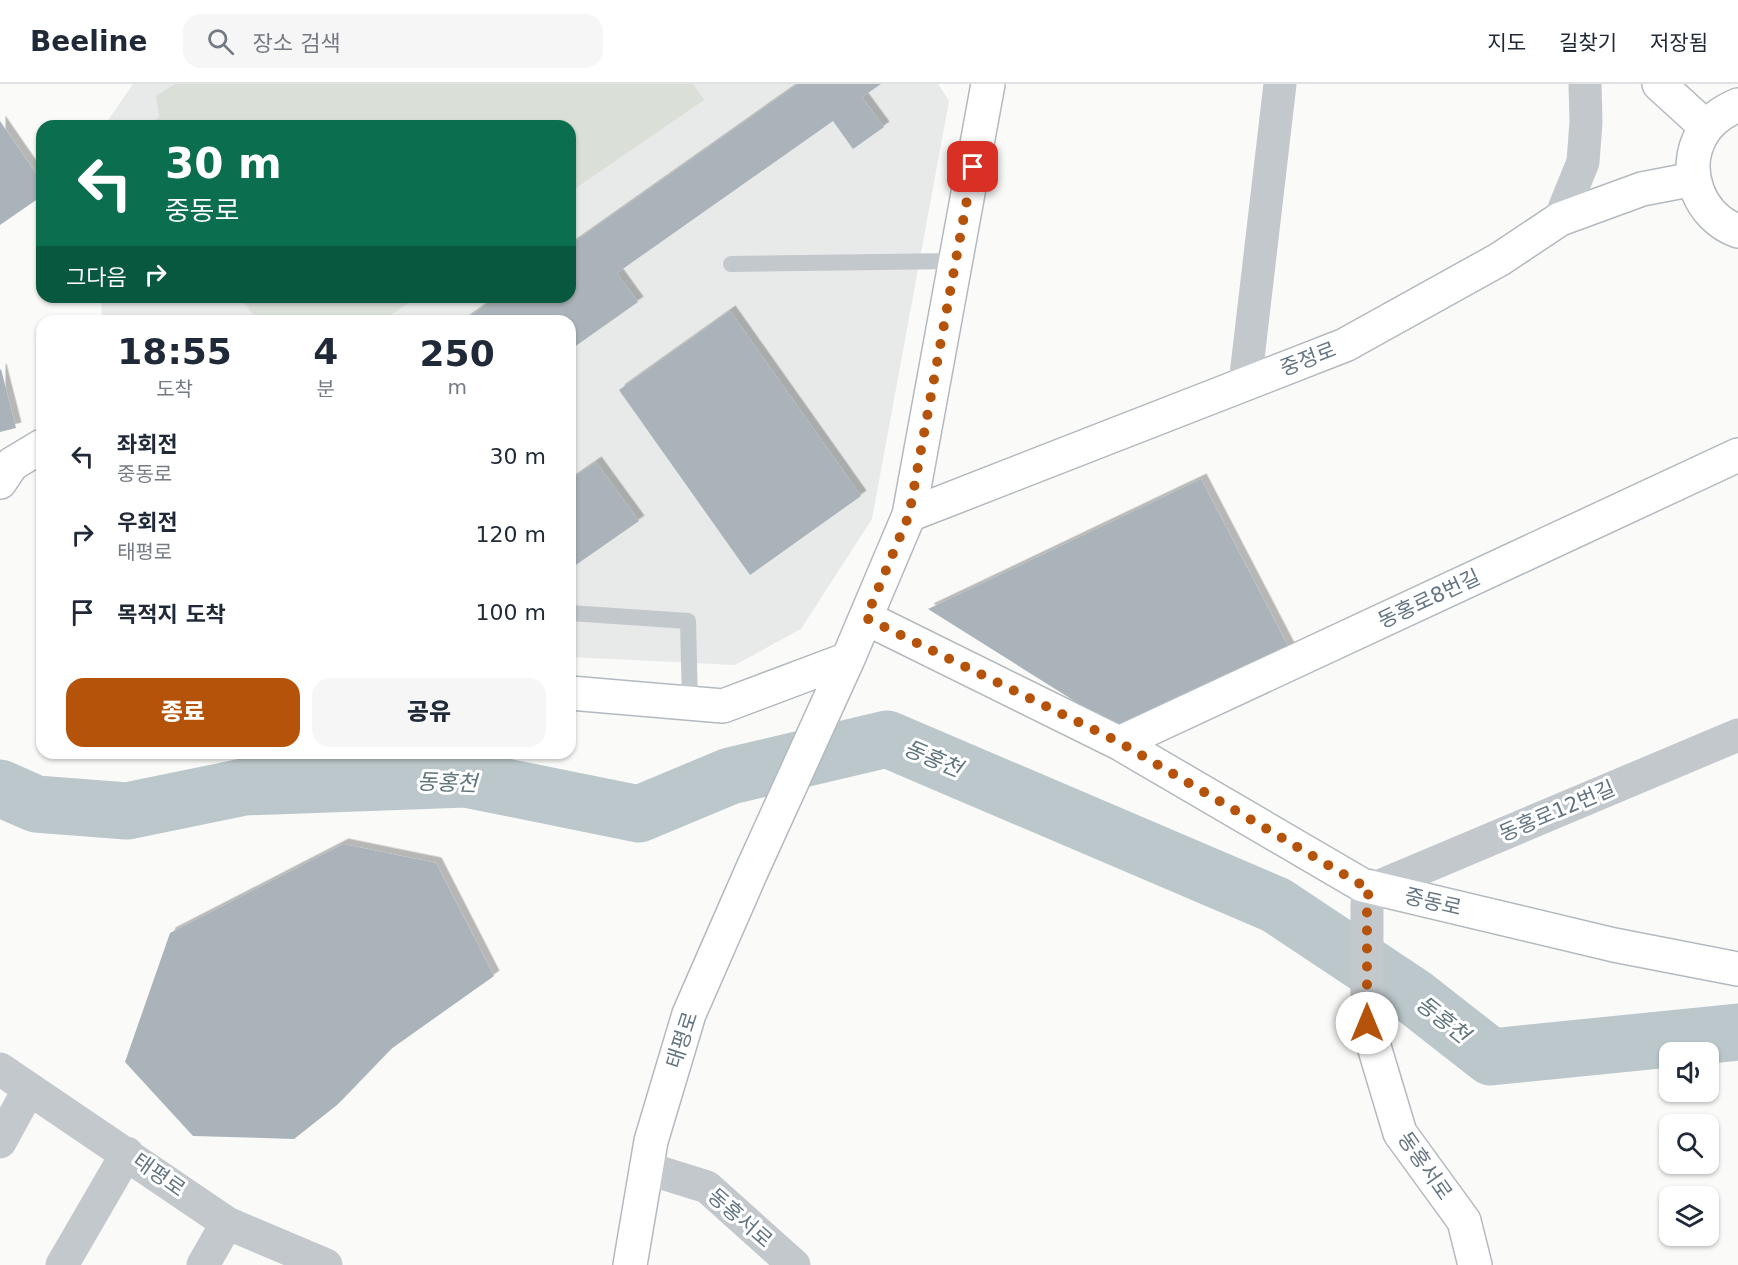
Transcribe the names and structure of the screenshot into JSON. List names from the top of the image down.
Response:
{
  "streets": {
    "main road": [
      "중정로",
      "동홍로8번길",
      "중동로",
      "태평로",
      "동홍서로"
    ],
    "street": ["동홍로12번길"]
  },
  "crossings": [
    ["동홍로8번길", "중동로"],
    ["동홍로12번길", "중동로"],
    ["동홍로12번길", "동홍서로"],
    ["중동로", "동홍서로"],
    ["태평로", "동홍서로"]
  ],
  "water": ["동홍천"],
  "page": {
    "header": "Beeline",
    "search": "장소 검색",
    "nav": ["지도", "길찾기", "저장됨"],
    "turn": ["30 m", "중동로"],
    "then": "그다음",
    "eta": [
      "18:55",
      "도착",
      "4",
      "분",
      "250",
      "m"
    ],
    "list": [
      {
        "name": "좌회전",
        "note": "중동로",
        "value": "30 m"
      },
      {
        "name": "우회전",
        "note": "태평로",
        "value": "120 m"
      },
      {
        "name": "목적지 도착",
        "value": "100 m"
      }
    ],
    "buttons": ["종료", "공유"]
  }
}
